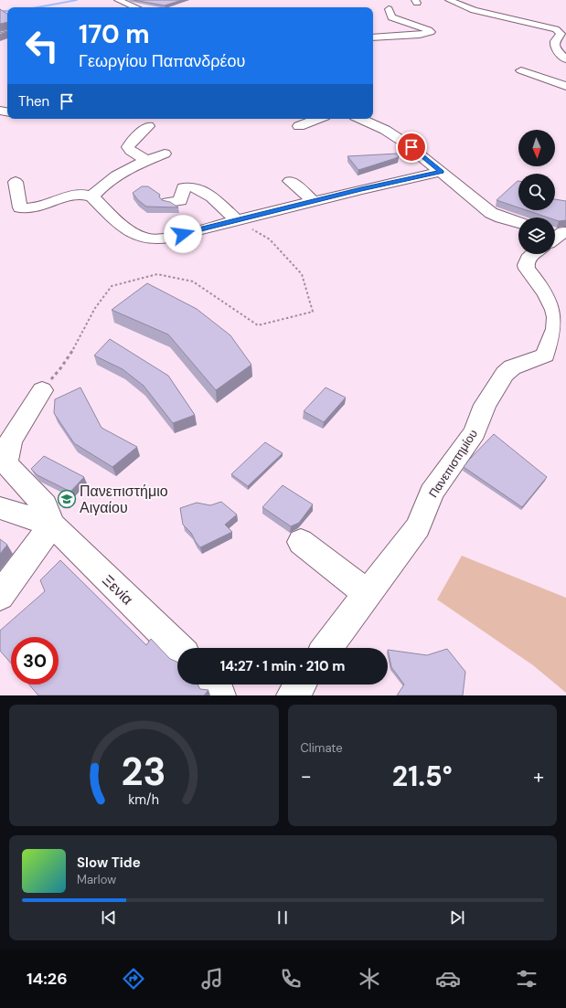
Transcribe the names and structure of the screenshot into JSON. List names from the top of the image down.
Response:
{
  "streets": {
    "street": ["Πανεπιστημίου", "Ξενία"]
  },
  "places": {
    "school or university": ["Πανεπιστήμιο Αιγαίου"]
  },
  "north": "bottom",
  "page": {
    "turn": ["170 m", "Γεωργίου Παπανδρέου"],
    "then": "Then",
    "limit": "30",
    "trip": "14:27 · 1 min · 210 m",
    "tile": "Climate",
    "heat": ["−", "21.5°", "+"],
    "song": ["Slow Tide", "Marlow"],
    "tabs": "14:26",
    "gauge": ["23", "km/h"]
  }
}
